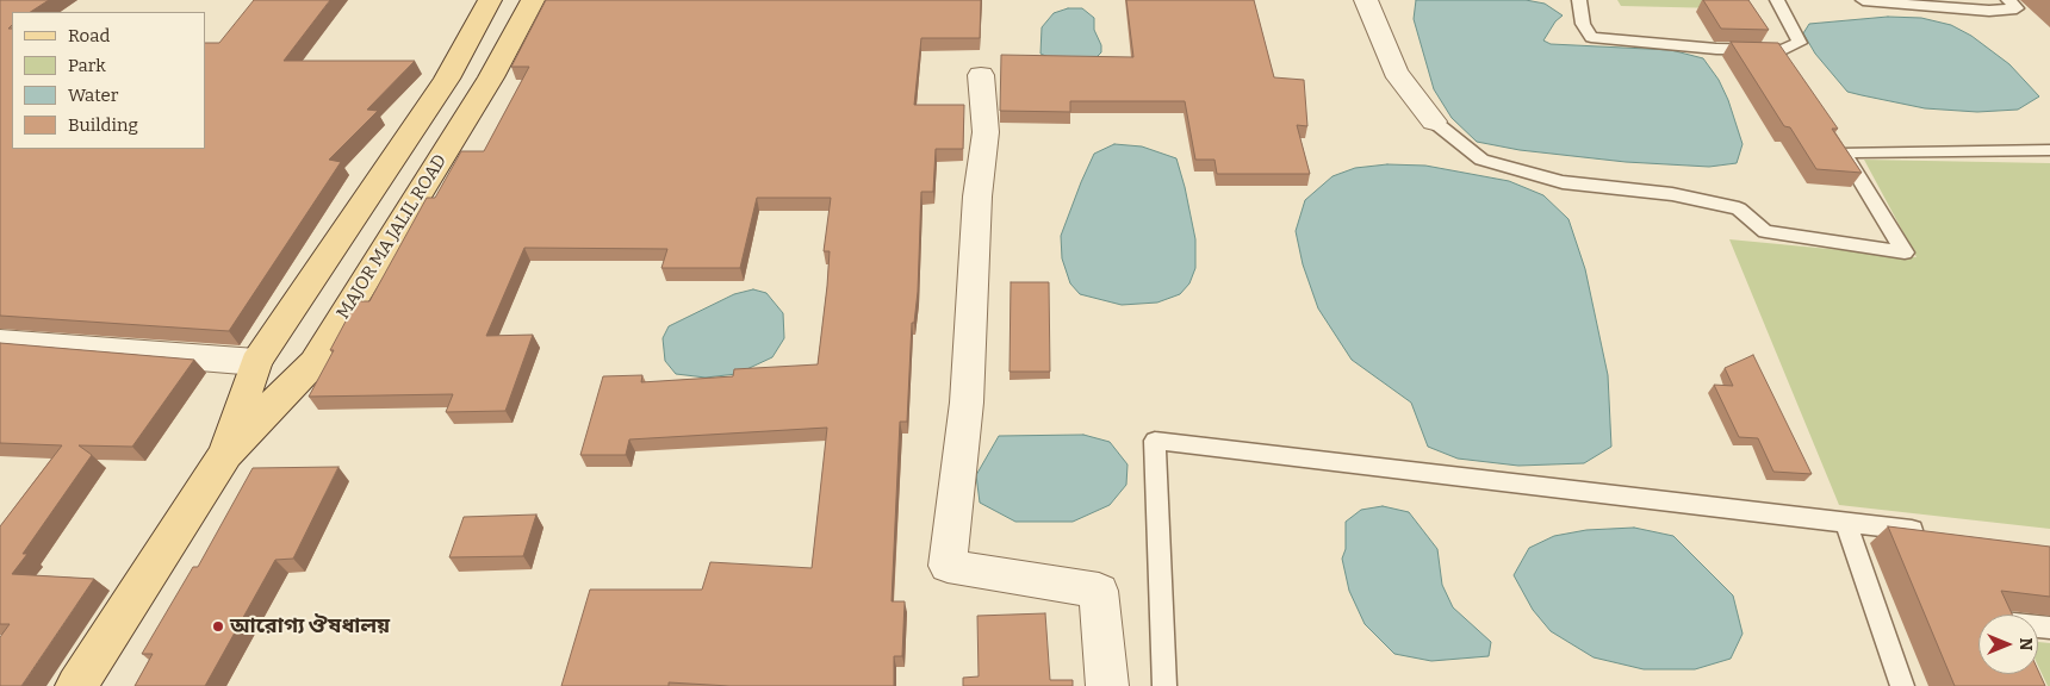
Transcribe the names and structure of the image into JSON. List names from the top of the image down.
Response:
{
  "streets": {
    "main road": ["MAJOR MA JALIL ROAD"]
  },
  "places": ["আরোগ্য ঔষধালয়"],
  "legend": [
    "Road",
    "Park",
    "Water",
    "Building"
  ],
  "north": "right"
}
